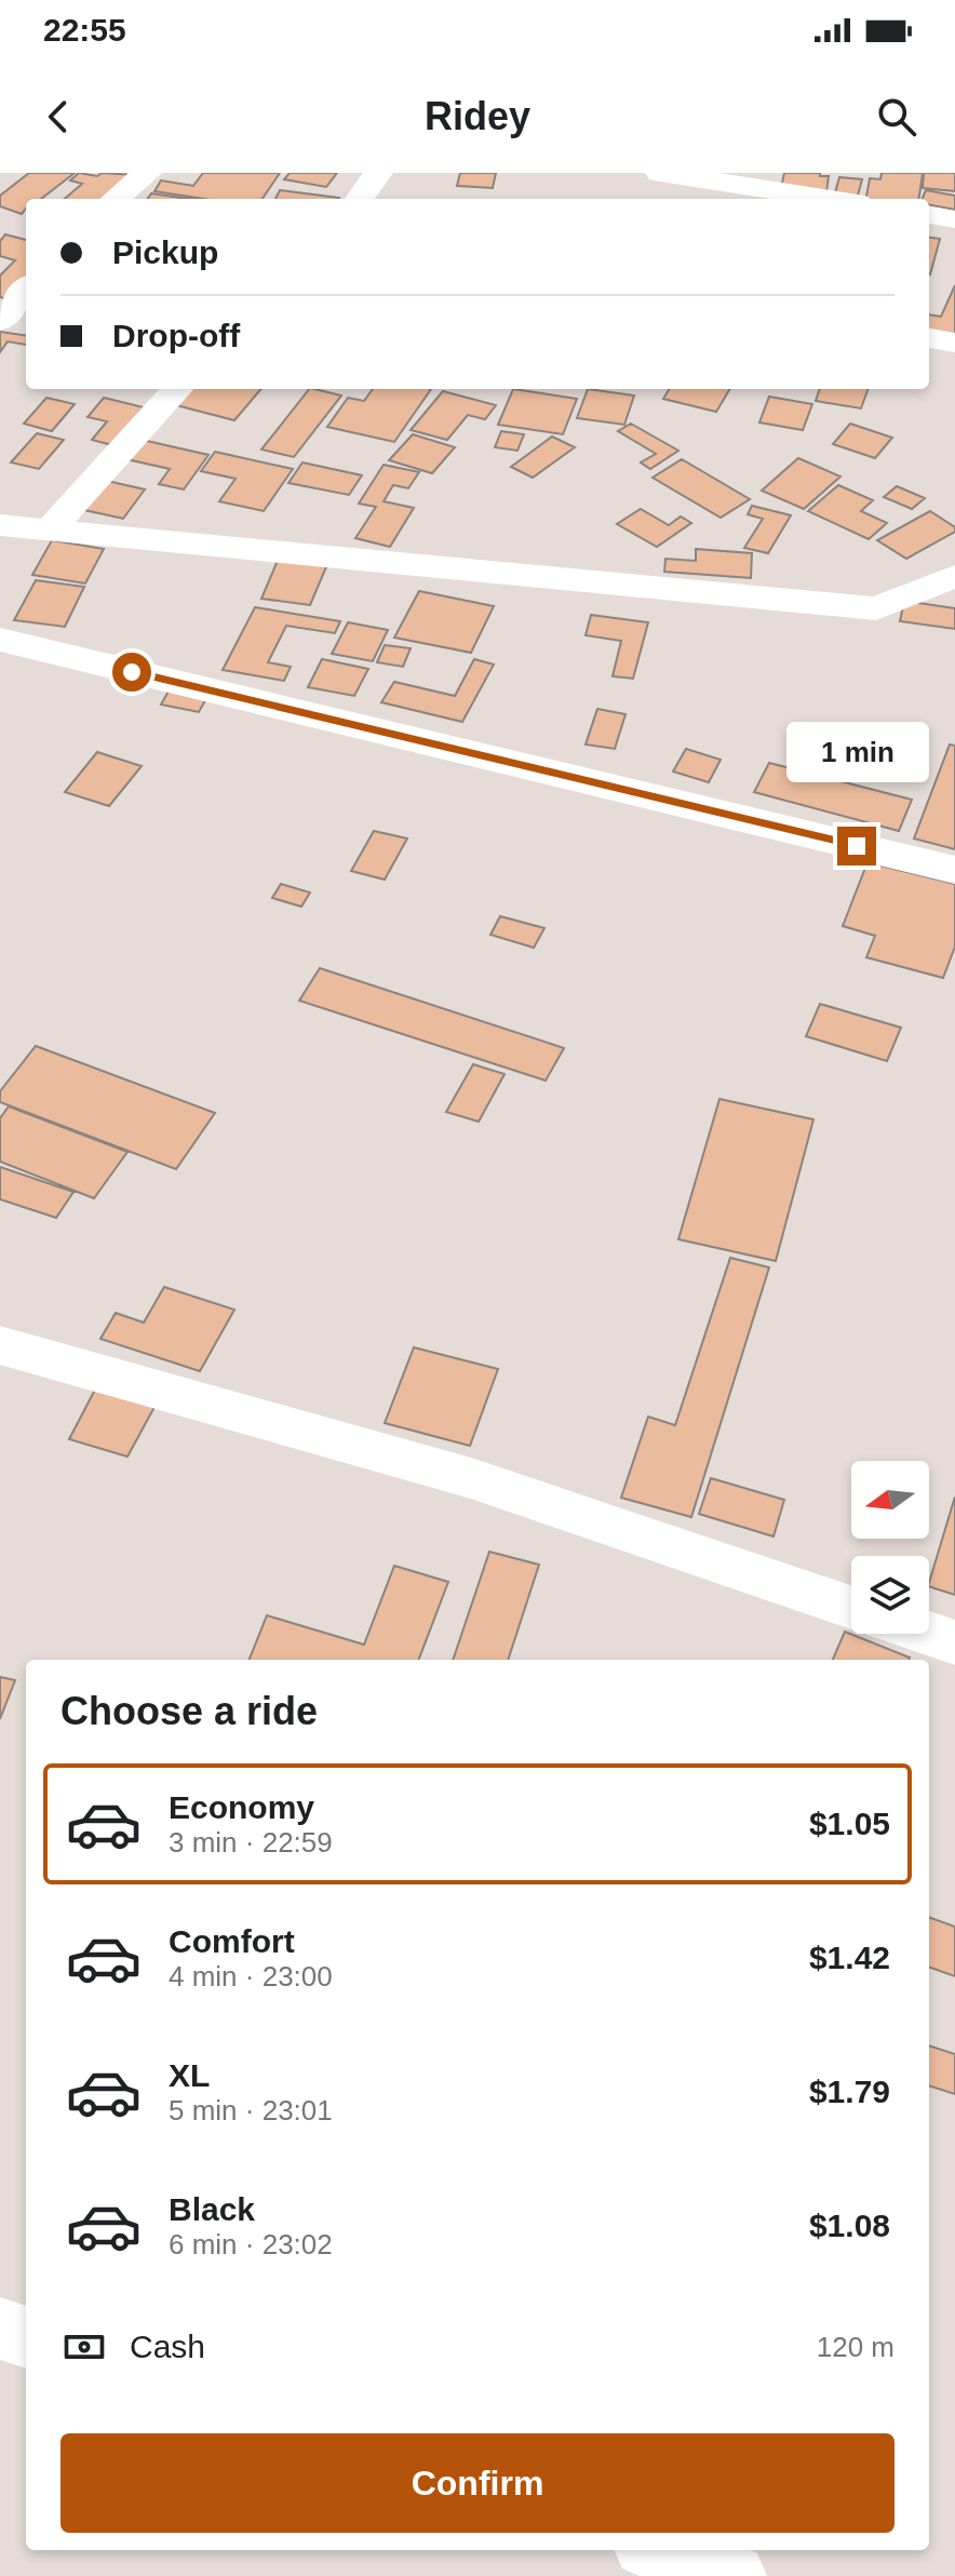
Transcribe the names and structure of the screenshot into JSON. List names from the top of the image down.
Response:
{
  "north": "left",
  "page": {
    "status": "22:55",
    "header": "Ridey",
    "banner": ["Pickup", "Drop-off"],
    "bubble": "1 min",
    "heading": "Choose a ride",
    "list": [
      {
        "name": "Economy",
        "note": "3 min · 22:59",
        "value": "$1.05"
      },
      {
        "name": "Comfort",
        "note": "4 min · 23:00",
        "value": "$1.42"
      },
      {
        "name": "XL",
        "note": "5 min · 23:01",
        "value": "$1.79"
      },
      {
        "name": "Black",
        "note": "6 min · 23:02",
        "value": "$1.08"
      }
    ],
    "pay": ["Cash", "120 m"],
    "buttons": "Confirm"
  }
}
